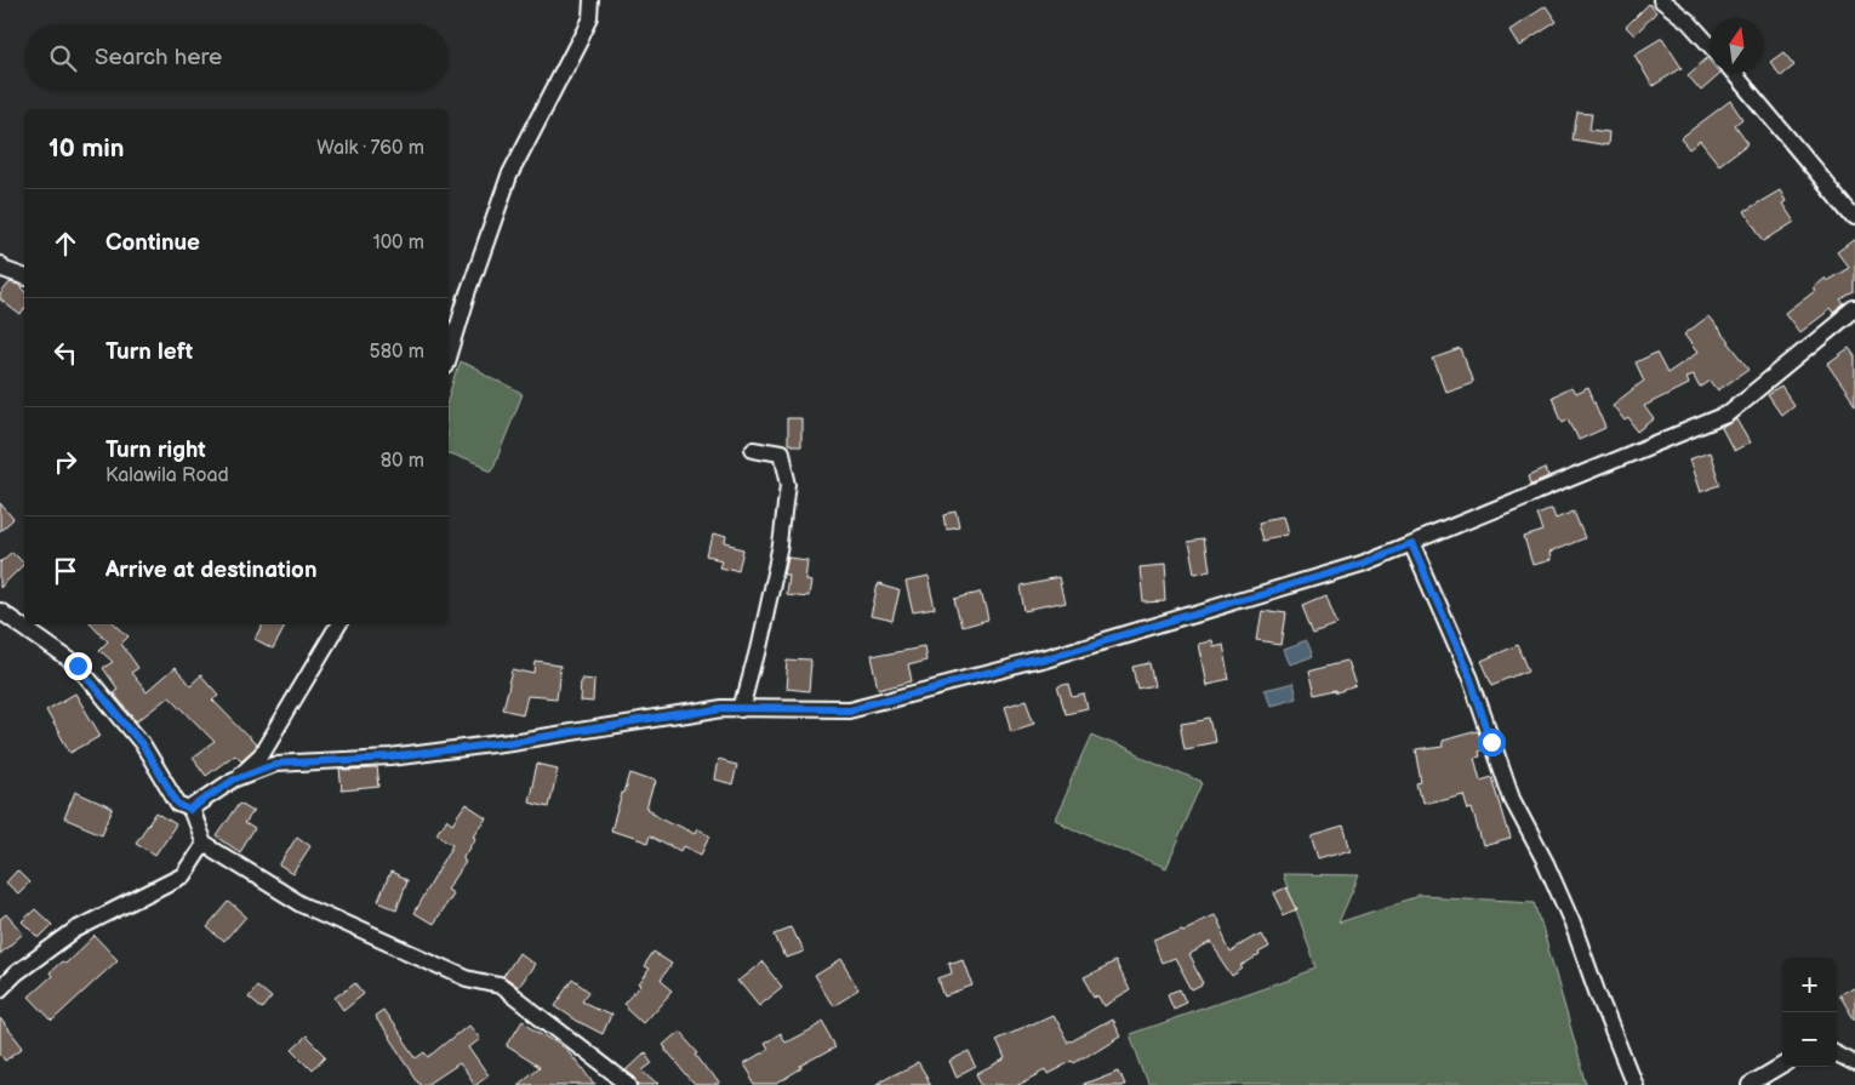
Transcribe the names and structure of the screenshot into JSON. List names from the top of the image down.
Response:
{
  "north": "top",
  "page": {
    "search": "Search here",
    "heading": ["10 min", "Walk · 760 m"],
    "list": [
      ["Continue", "100 m"],
      ["Turn left", "580 m"],
      ["Turn right", "Kalawila Road", "80 m"],
      "Arrive at destination"
    ],
    "map_buttons": ["+", "−"]
  }
}
